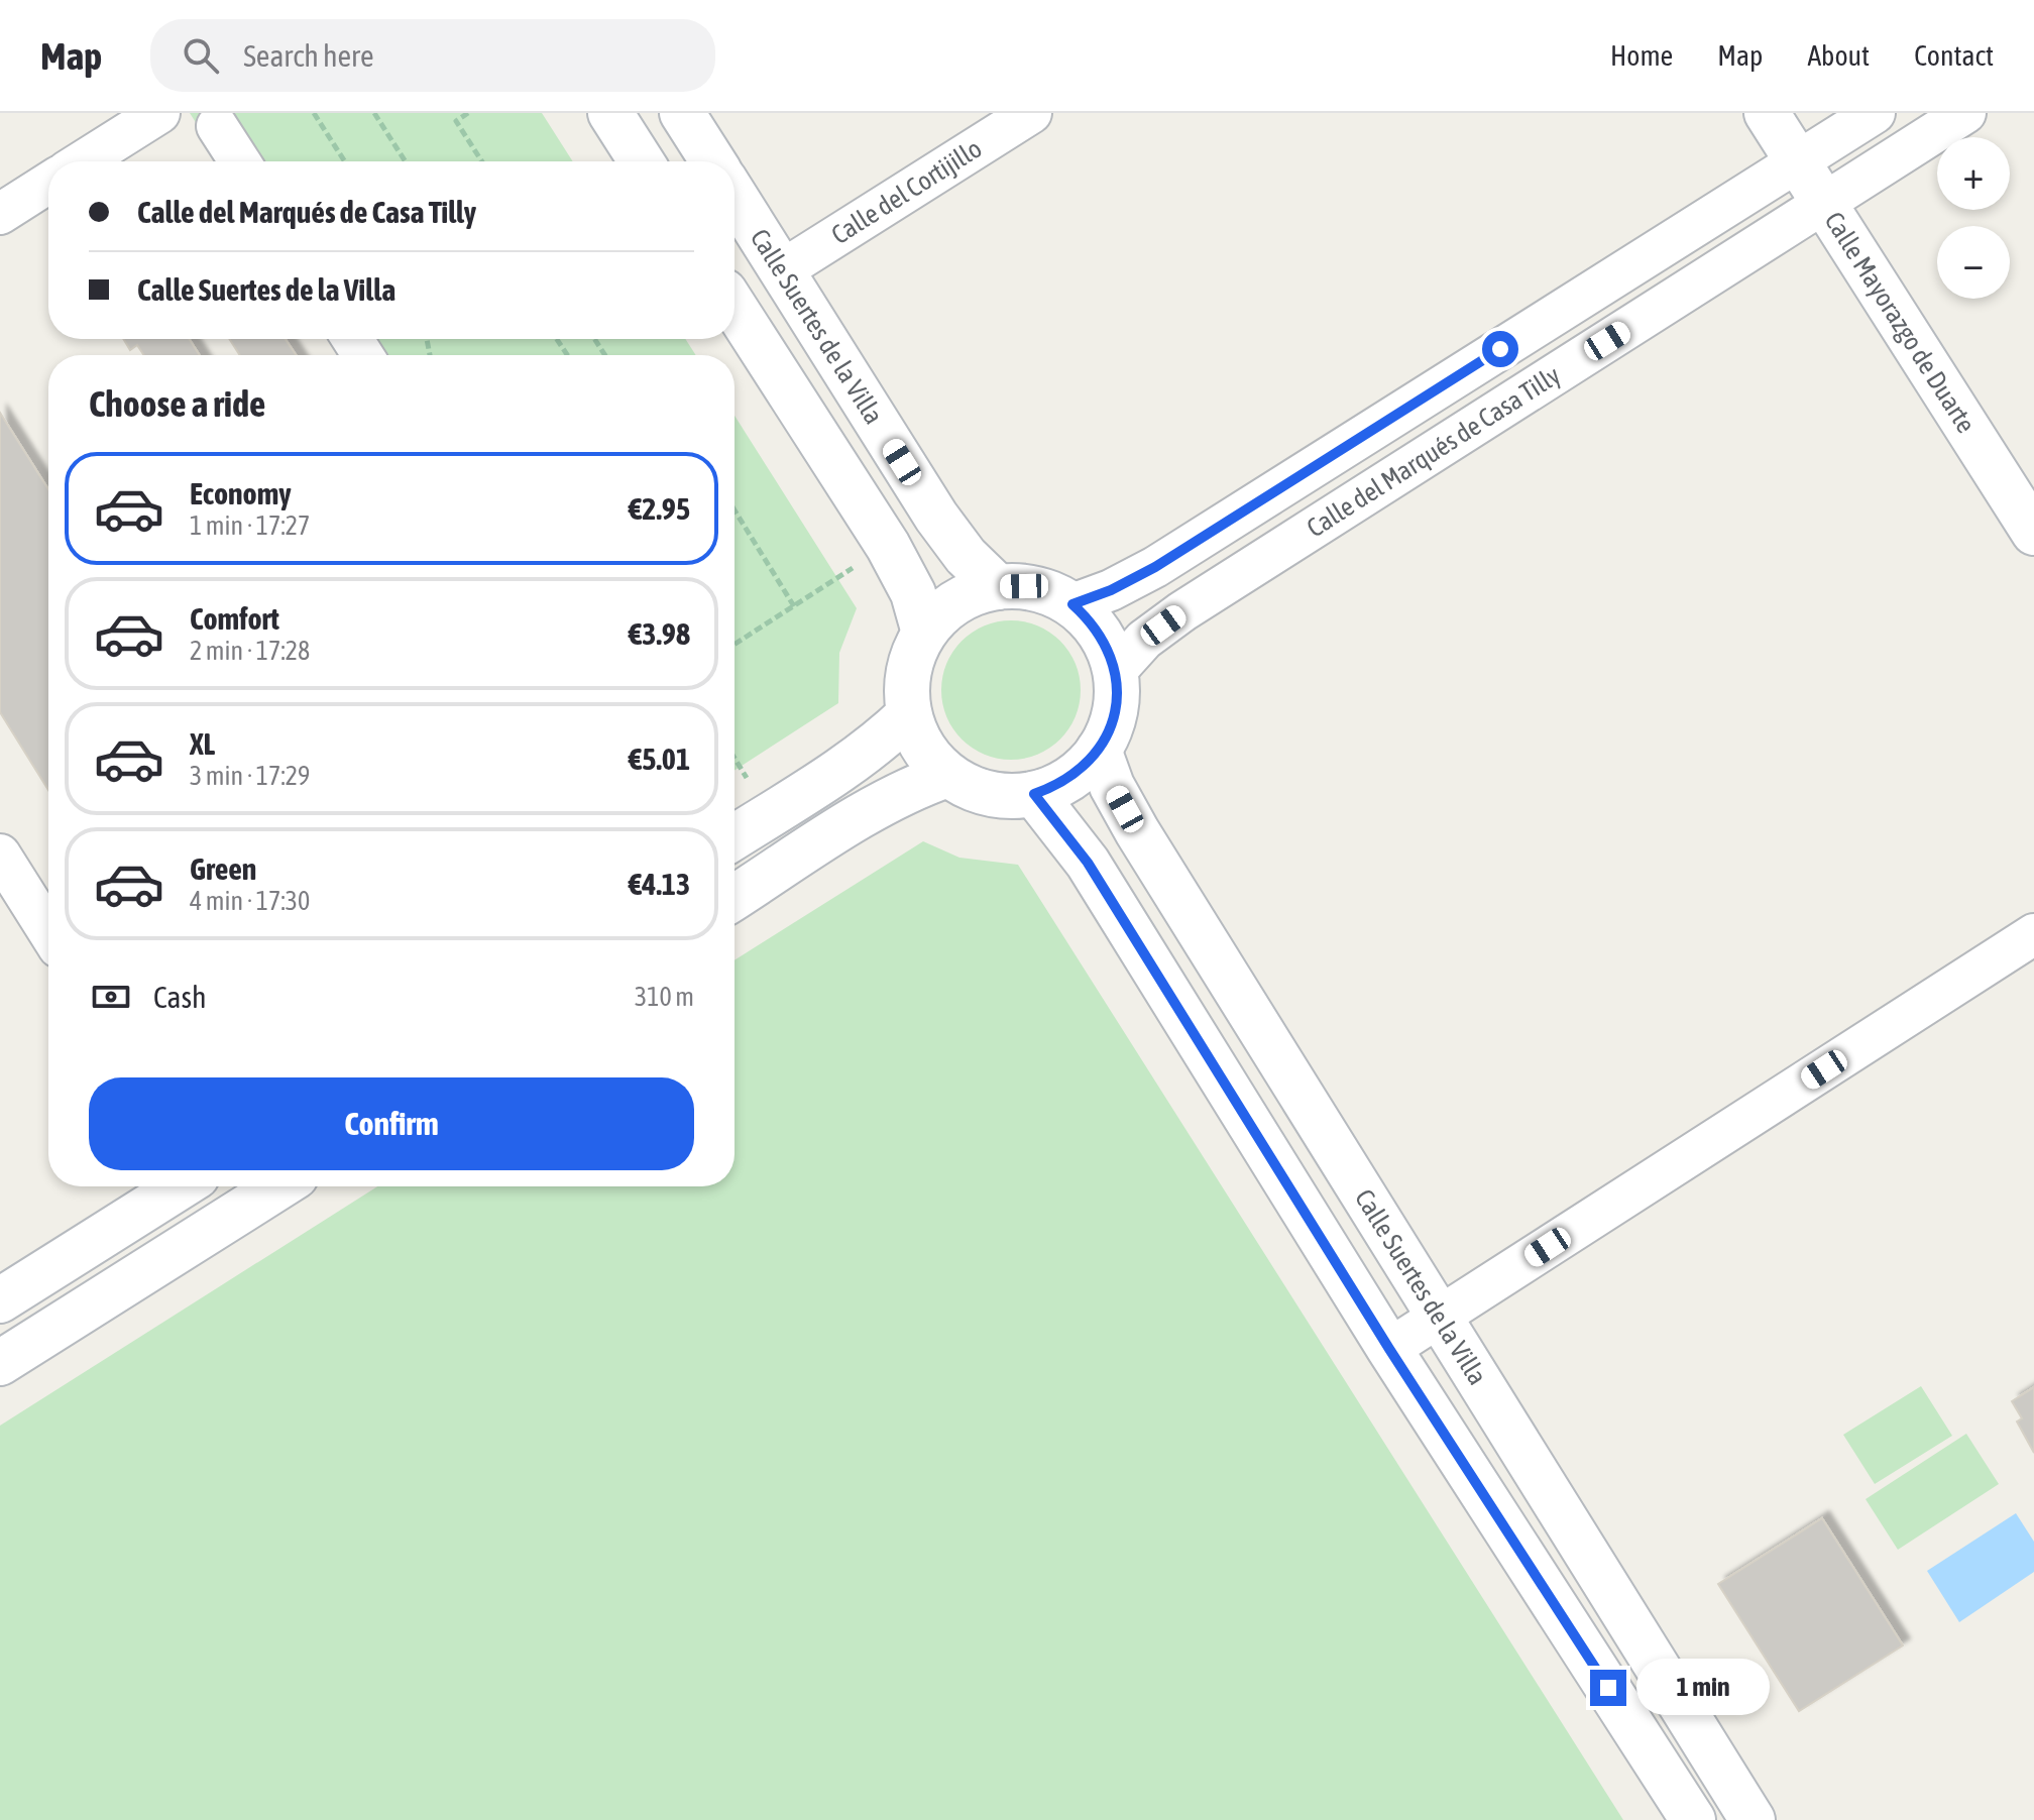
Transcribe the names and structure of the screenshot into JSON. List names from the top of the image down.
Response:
{
  "streets": {
    "main road": ["Calle Mayorazgo de Duarte", "Calle Suertes de la Villa"],
    "street": ["Calle del Cortijillo", "Calle del Marqués de Casa Tilly"]
  },
  "crossings": [
    ["Calle del Cortijillo", "Calle Suertes de la Villa"],
    ["Calle Mayorazgo de Duarte", "Calle del Marqués de Casa Tilly"],
    ["Calle Suertes de la Villa", "Calle del Marqués de Casa Tilly"]
  ],
  "page": {
    "header": "Map",
    "search": "Search here",
    "nav": [
      "Home",
      "Map",
      "About",
      "Contact"
    ],
    "map_buttons": ["+", "−"],
    "banner": ["Calle del Marqués de Casa Tilly", "Calle Suertes de la Villa"],
    "heading": "Choose a ride",
    "list": [
      {
        "name": "Economy",
        "note": "1 min · 17:27",
        "value": "€2.95"
      },
      {
        "name": "Comfort",
        "note": "2 min · 17:28",
        "value": "€3.98"
      },
      {
        "name": "XL",
        "note": "3 min · 17:29",
        "value": "€5.01"
      },
      {
        "name": "Green",
        "note": "4 min · 17:30",
        "value": "€4.13"
      }
    ],
    "pay": ["Cash", "310 m"],
    "buttons": "Confirm",
    "bubble": "1 min"
  }
}
